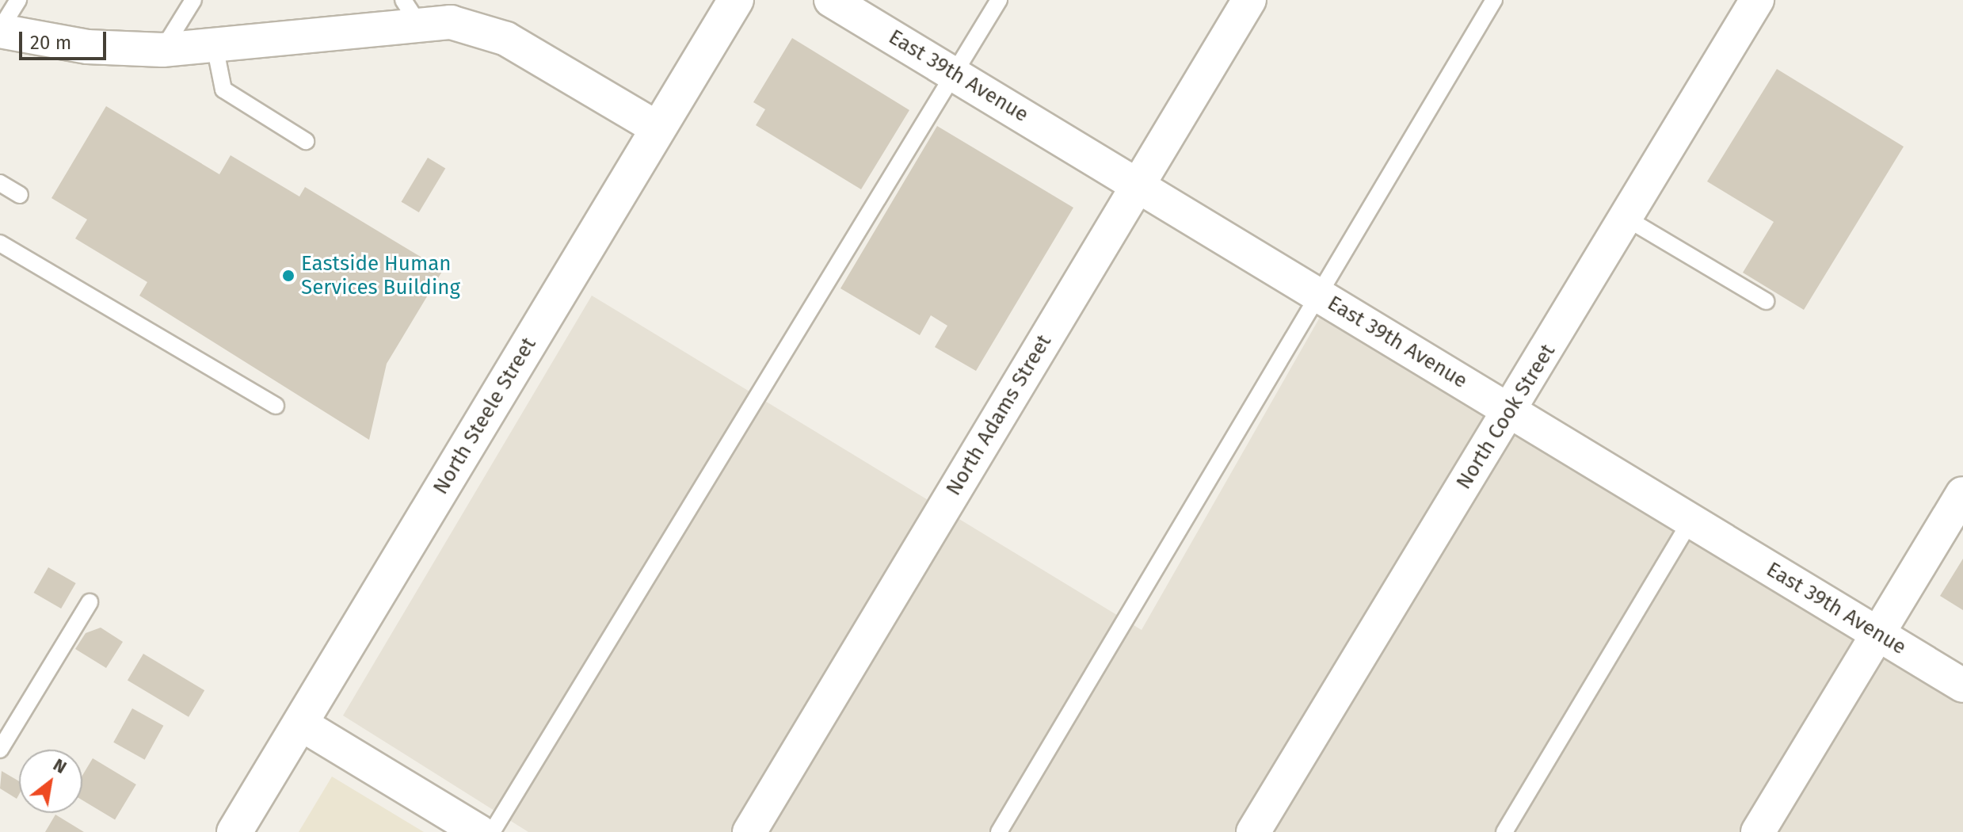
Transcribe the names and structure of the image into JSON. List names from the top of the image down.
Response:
{
  "streets": {
    "street": [
      "East 39th Avenue",
      "North Adams Street",
      "North Steele Street",
      "North Cook Street"
    ]
  },
  "crossings": [
    ["East 39th Avenue", "North Adams Street"],
    ["East 39th Avenue", "North Cook Street"]
  ],
  "places": ["Eastside Human Services Building"],
  "scale_bar": "20 m",
  "north": "top right"
}
